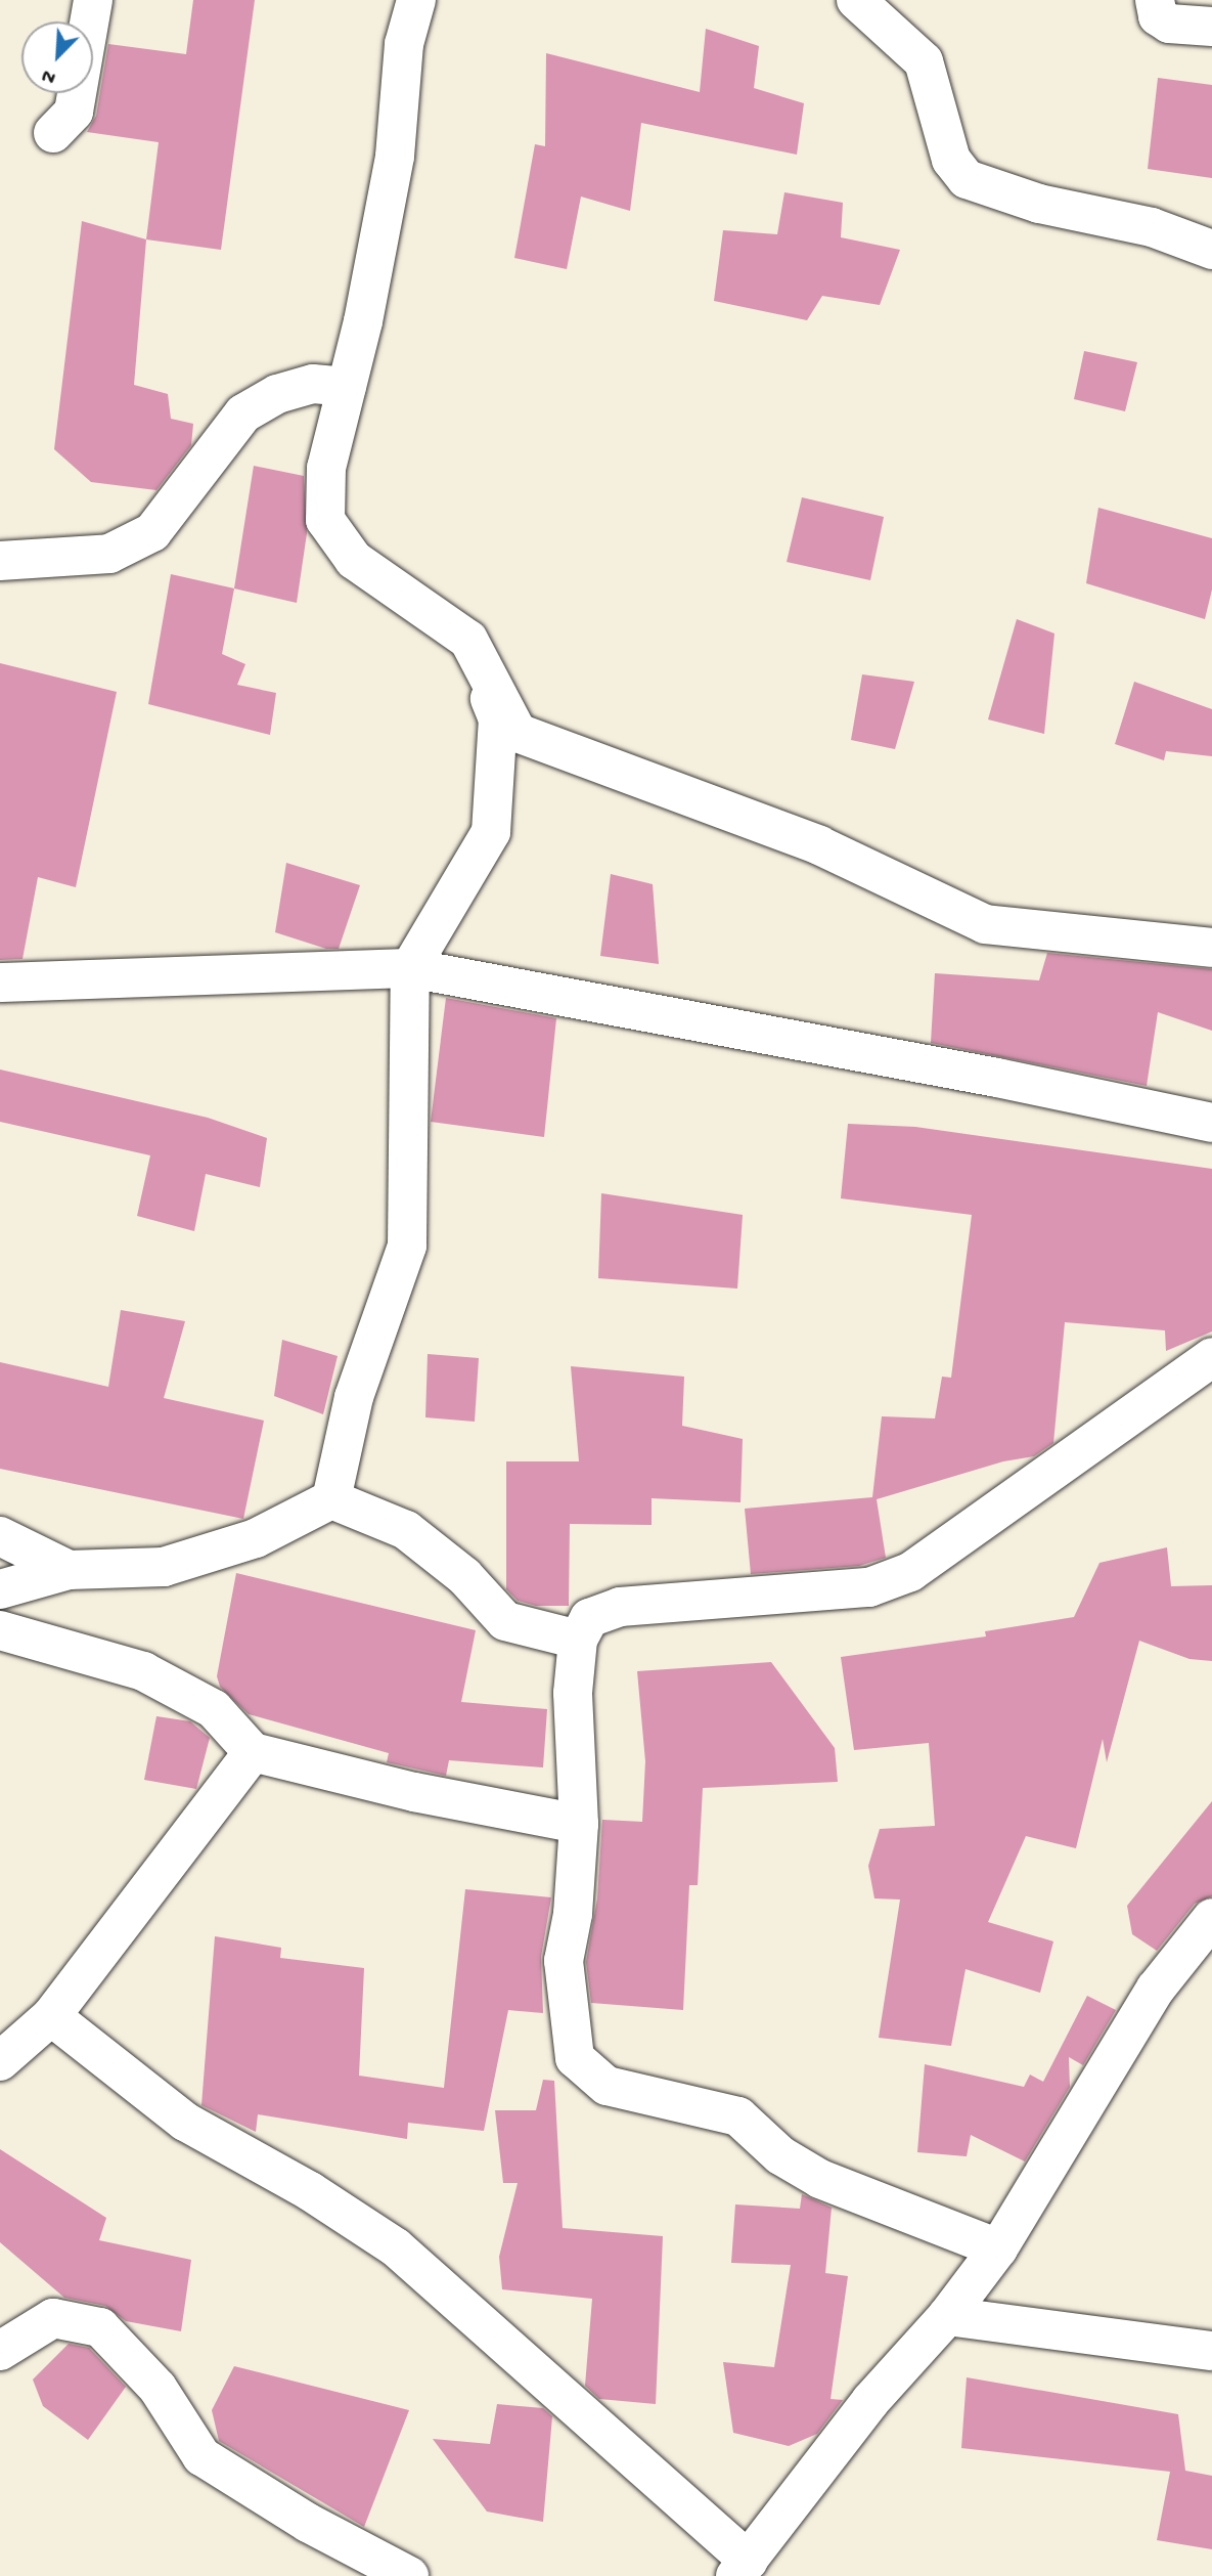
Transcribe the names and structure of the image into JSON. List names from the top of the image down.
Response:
{
  "north": "bottom left"
}
